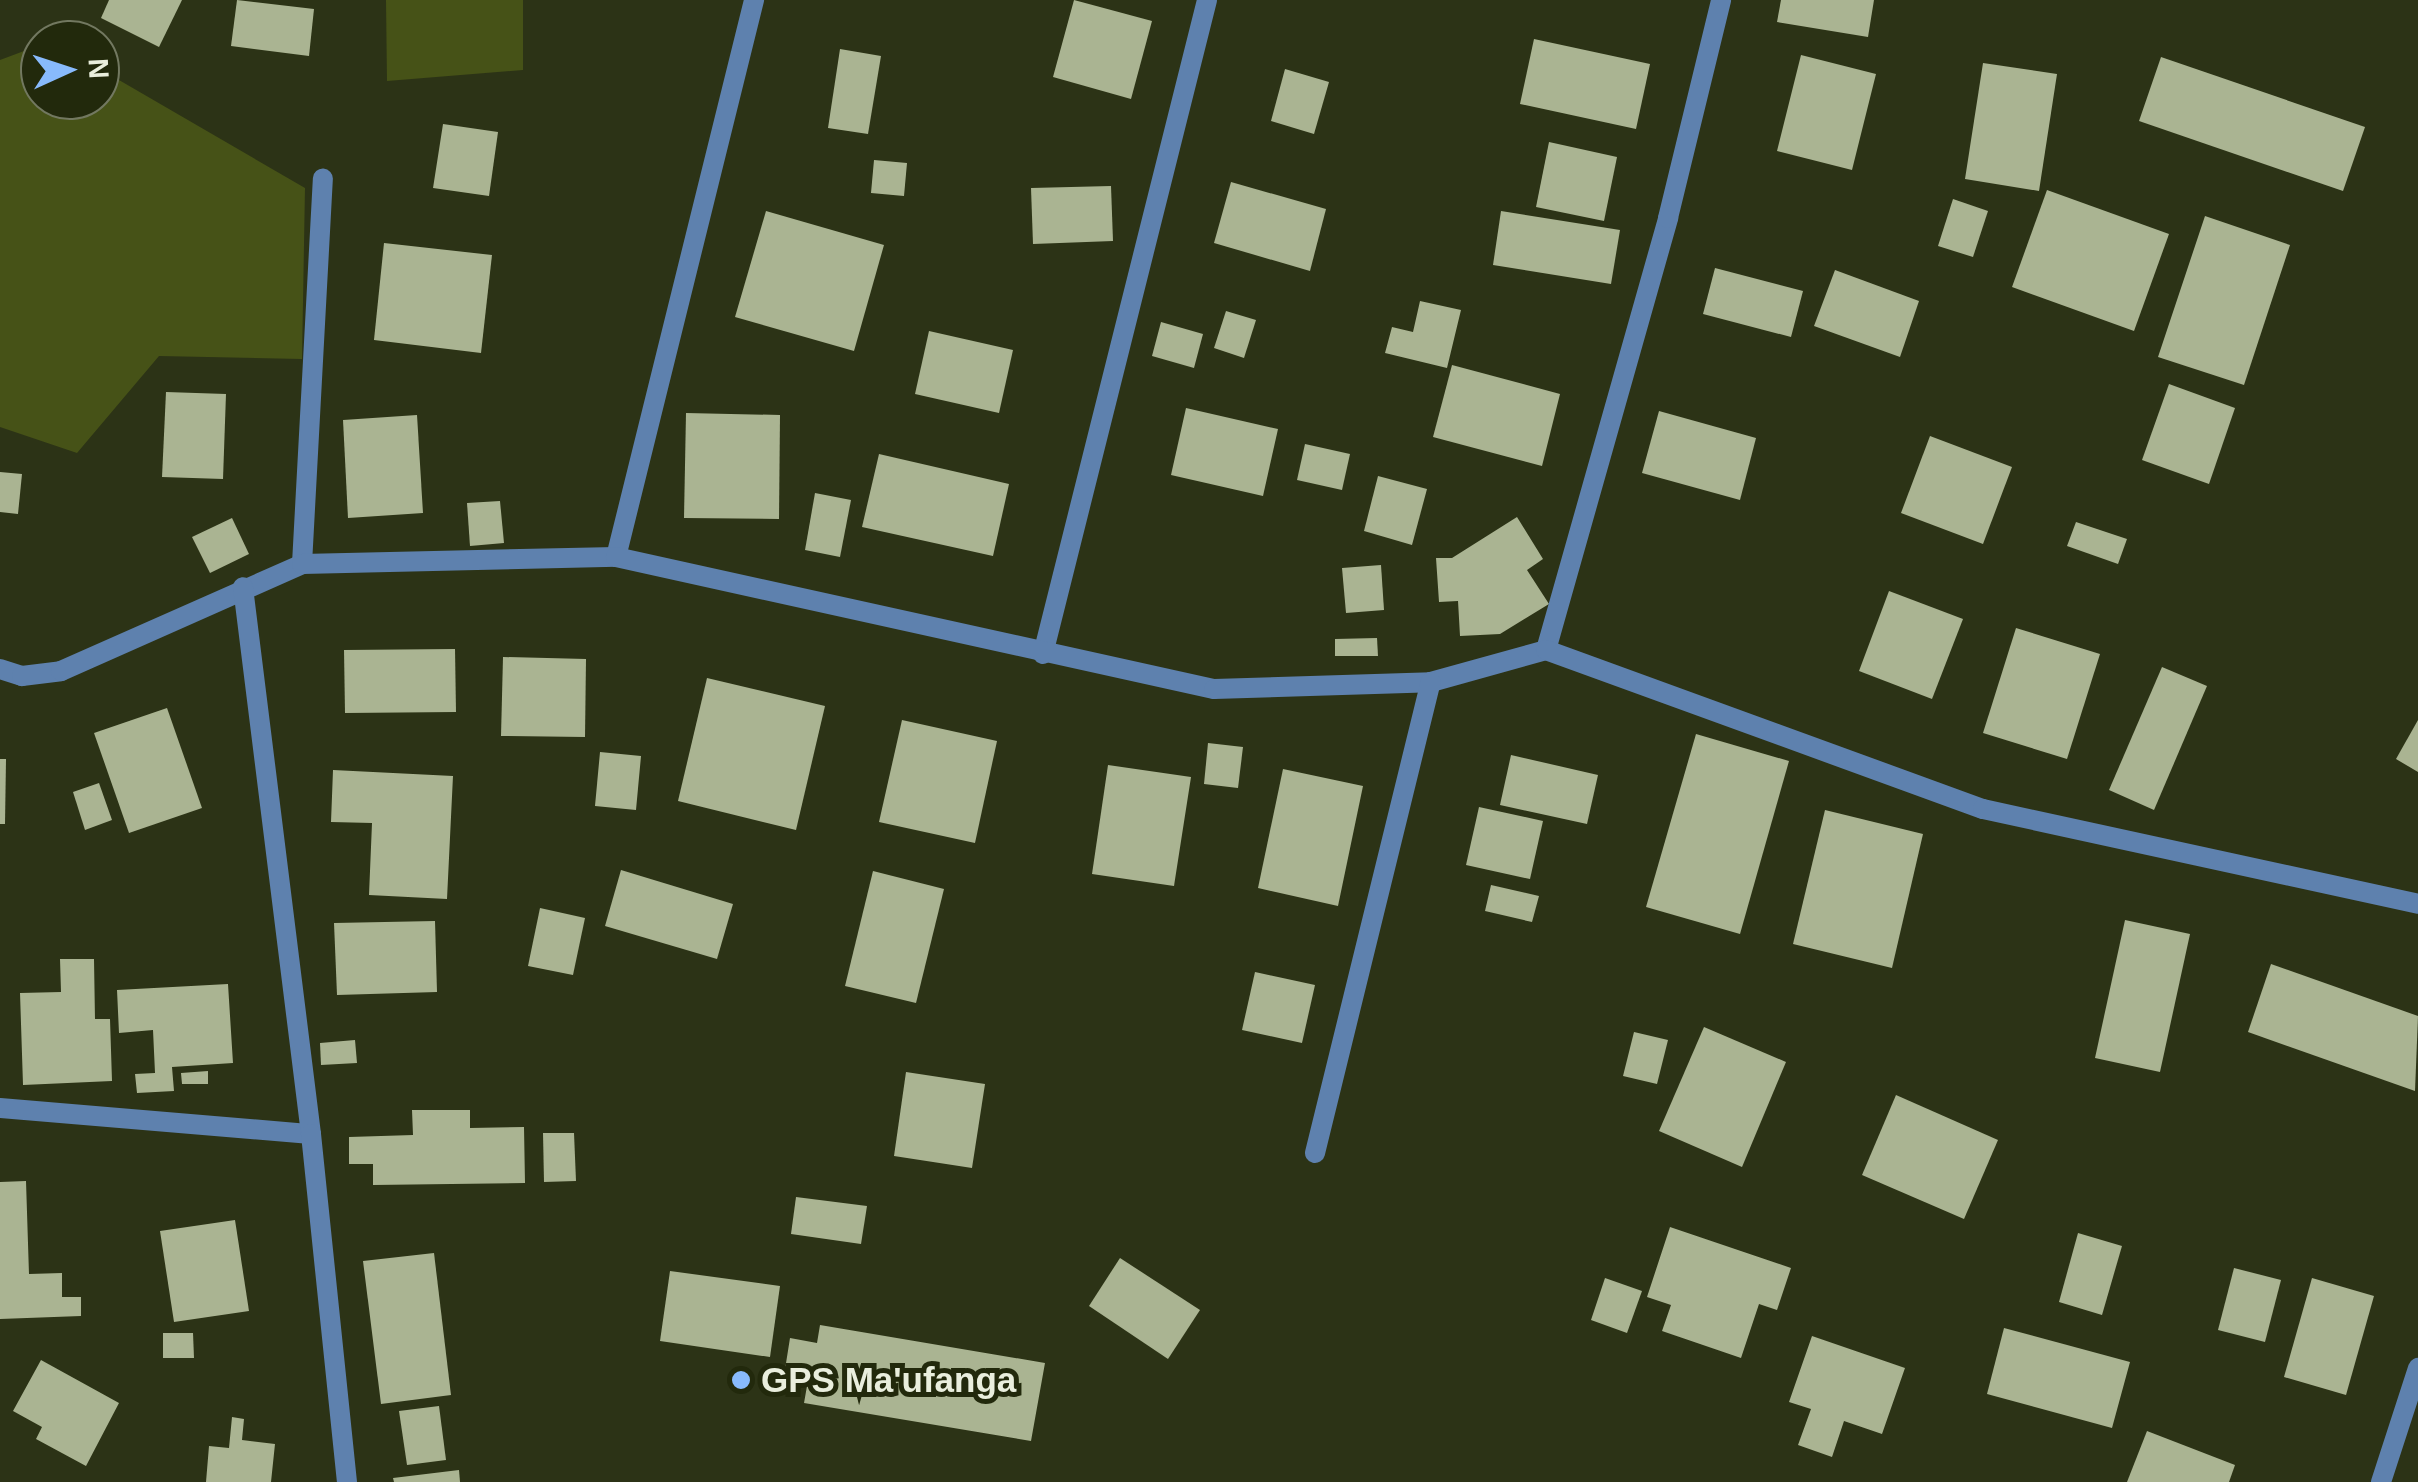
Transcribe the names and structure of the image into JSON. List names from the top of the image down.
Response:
{
  "places": ["GPS Ma'ufanga"],
  "north": "right"
}
